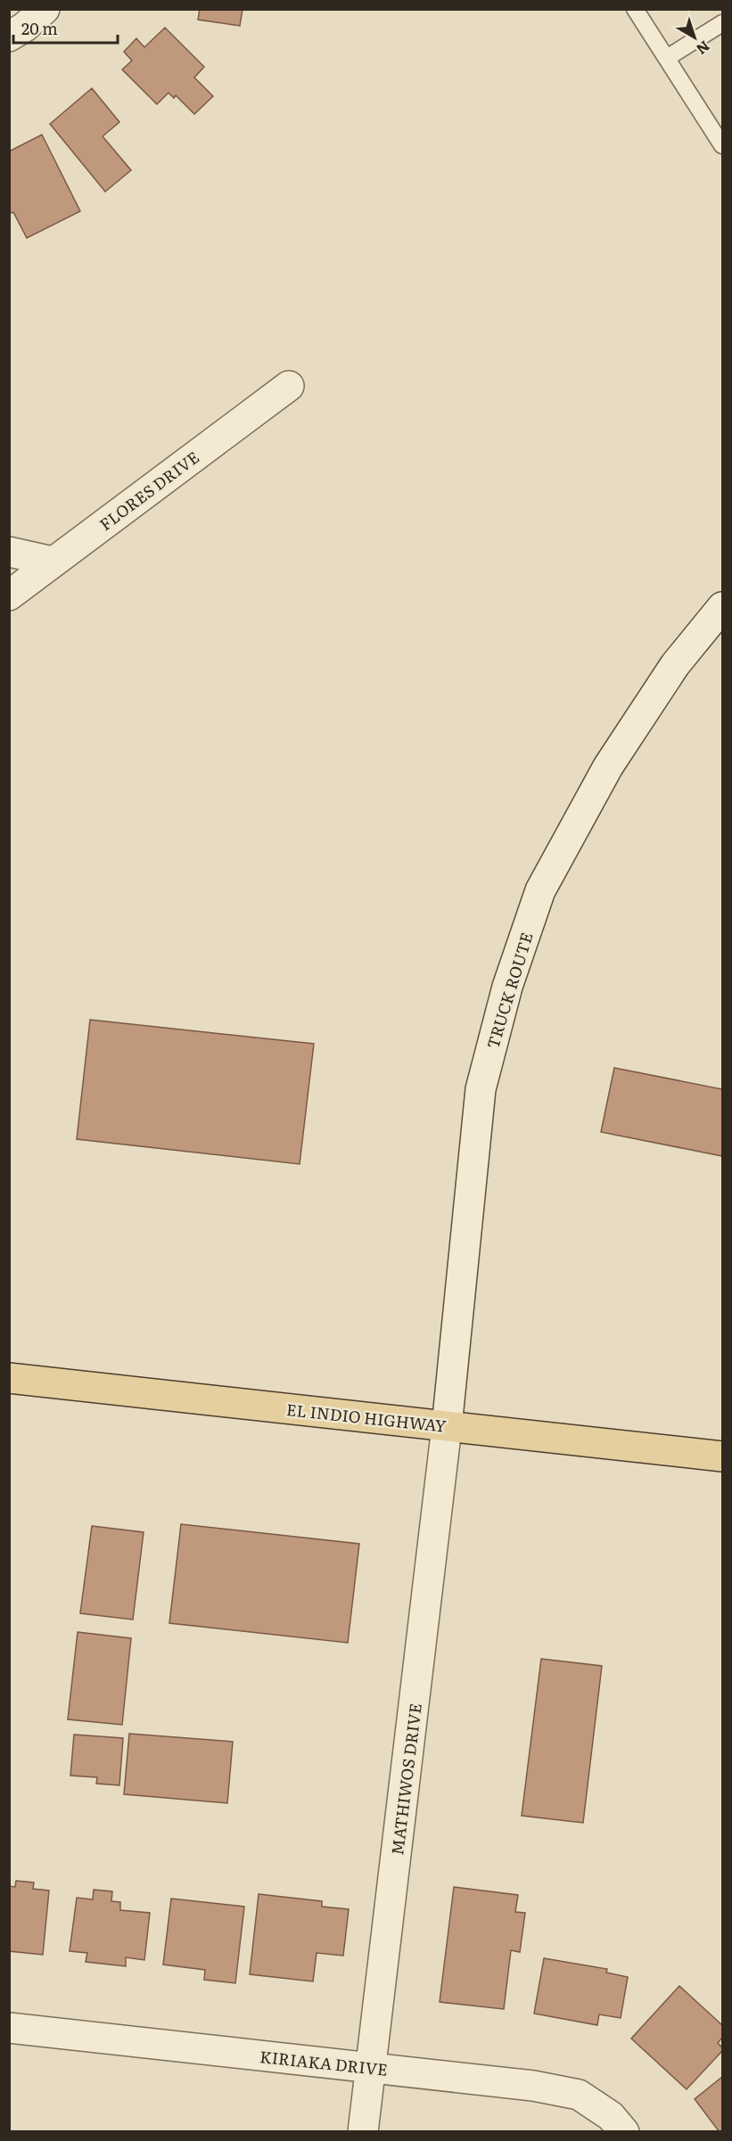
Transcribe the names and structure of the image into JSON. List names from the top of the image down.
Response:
{
  "streets": {
    "main road": ["EL INDIO HIGHWAY"],
    "street": [
      "FLORES DRIVE",
      "TRUCK ROUTE",
      "MATHIWOS DRIVE",
      "KIRIAKA DRIVE"
    ]
  },
  "crossings": [
    ["TRUCK ROUTE", "EL INDIO HIGHWAY"],
    ["TRUCK ROUTE", "MATHIWOS DRIVE"],
    ["EL INDIO HIGHWAY", "MATHIWOS DRIVE"],
    ["MATHIWOS DRIVE", "KIRIAKA DRIVE"]
  ],
  "scale_bar": "20 m",
  "north": "bottom right"
}
